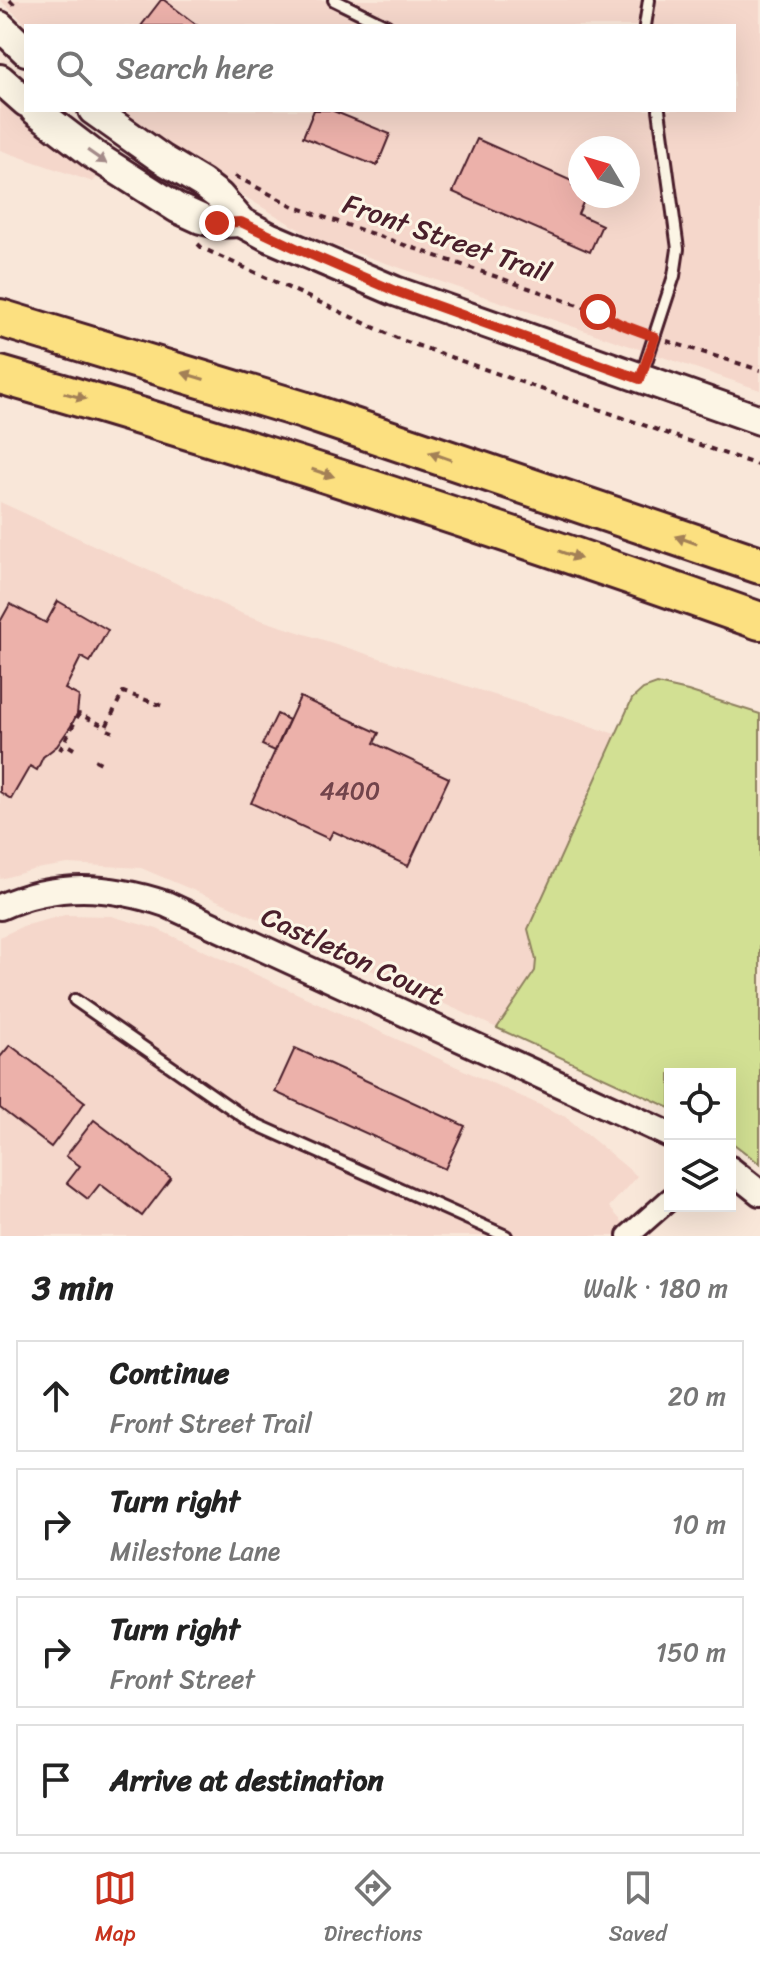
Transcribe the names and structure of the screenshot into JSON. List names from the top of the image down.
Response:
{
  "streets": {
    "street": ["Castleton Court"],
    "path": ["Front Street Trail"]
  },
  "house_numbers": ["4400"],
  "north": "top left",
  "page": {
    "search": "Search here",
    "heading": ["3 min", "Walk · 180 m"],
    "list": [
      ["Continue", "Front Street Trail", "20 m"],
      ["Turn right", "Milestone Lane", "10 m"],
      ["Turn right", "Front Street", "150 m"],
      "Arrive at destination"
    ],
    "nav": ["Map", "Directions", "Saved"]
  }
}
